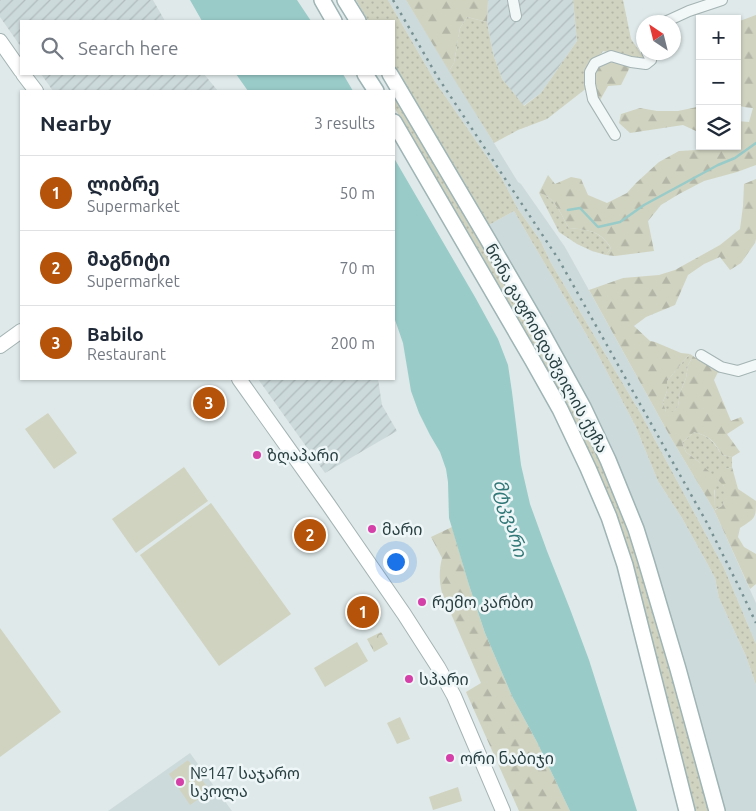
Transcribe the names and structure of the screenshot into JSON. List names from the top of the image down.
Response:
{
  "streets": {
    "main road": ["ნონა გაფრინდაშვილის ქუჩა"]
  },
  "water": ["მტკვარი"],
  "places": [
    "ზღაპარი",
    "მარი",
    "რემო კარბო",
    "სპარი",
    "ორი ნაბიჯი",
    "№147 საჯარო სკოლა"
  ],
  "north": "top left",
  "page": {
    "map_buttons": ["+", "−"],
    "search": "Search here",
    "heading": ["Nearby", "3 results"],
    "list": [
      {
        "mark": "1",
        "name": "ლიბრე",
        "note": "Supermarket",
        "value": "50 m"
      },
      {
        "mark": "2",
        "name": "მაგნიტი",
        "note": "Supermarket",
        "value": "70 m"
      },
      {
        "mark": "3",
        "name": "Babilo",
        "note": "Restaurant",
        "value": "200 m"
      }
    ],
    "pins": ["3", "2", "1"]
  }
}
